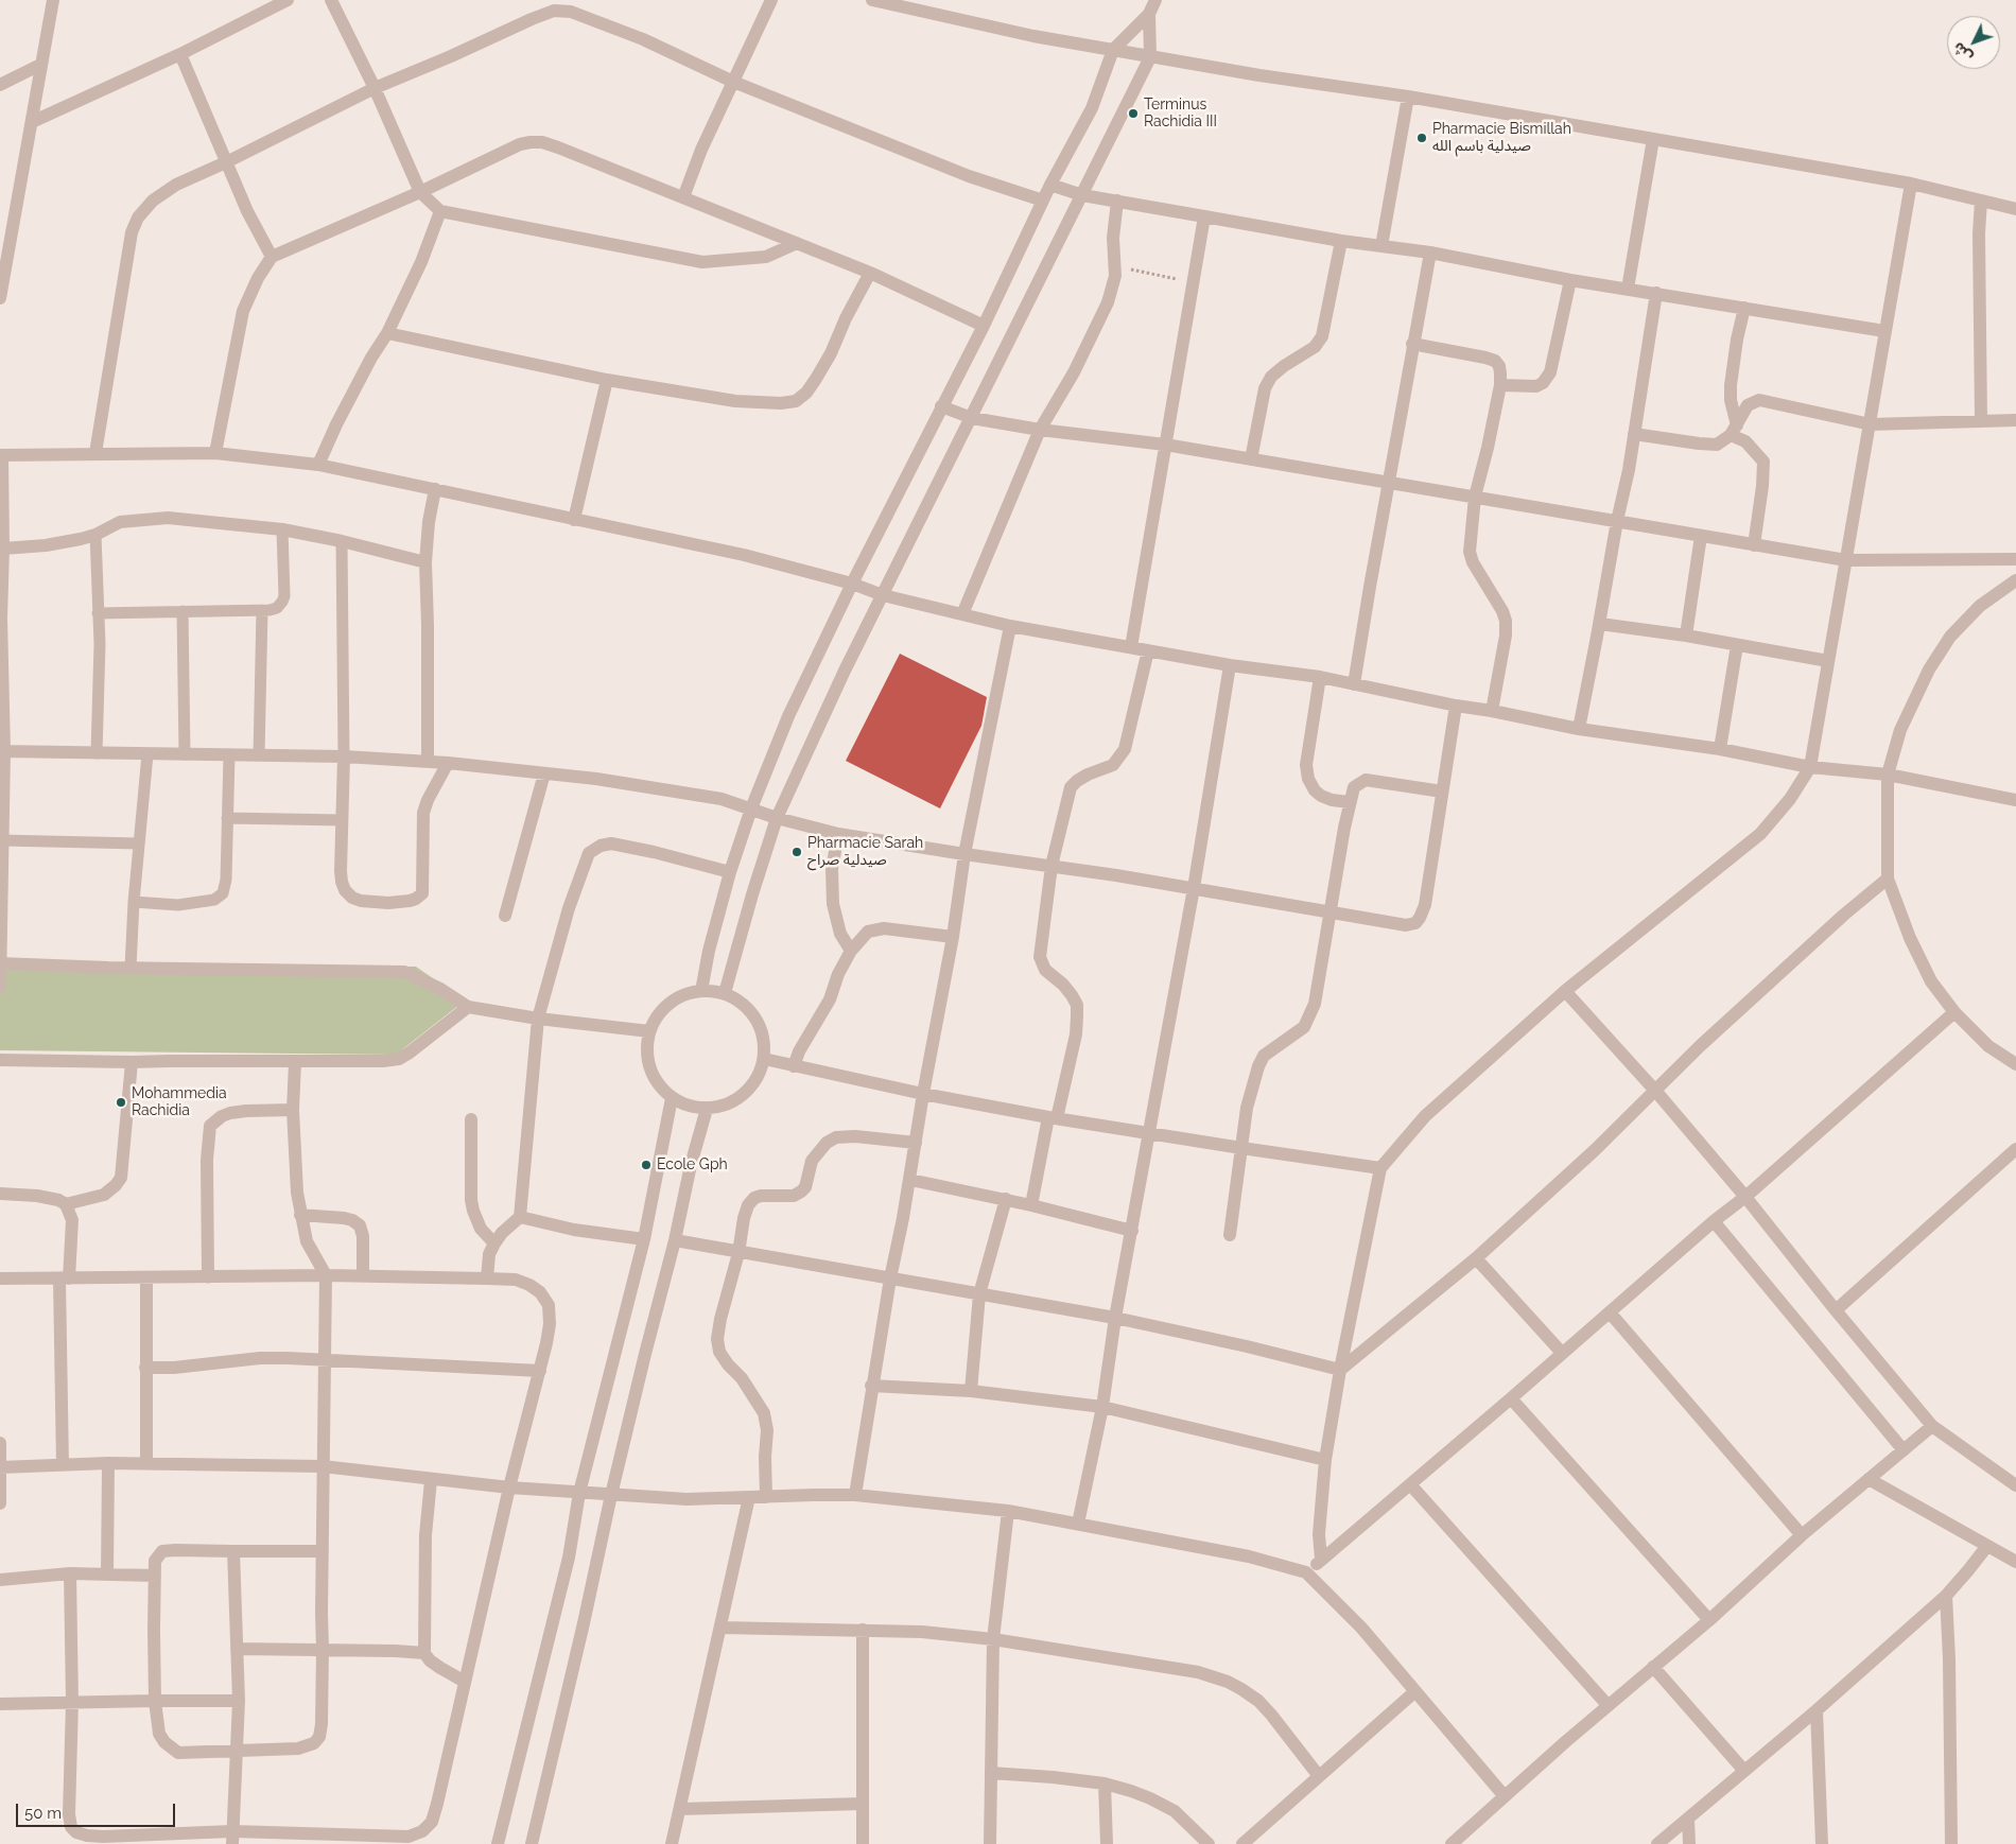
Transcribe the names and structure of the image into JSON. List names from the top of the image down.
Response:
{
  "places": [
    "Terminus Rachidia III",
    "Pharmacie Bismillah صيدلية باسم الله",
    "Pharmacie Sarah صيدلية صراح",
    "Mohammedia Rachidia",
    "Ecole Gph"
  ],
  "scale_bar": "50 m",
  "north": "bottom left"
}
